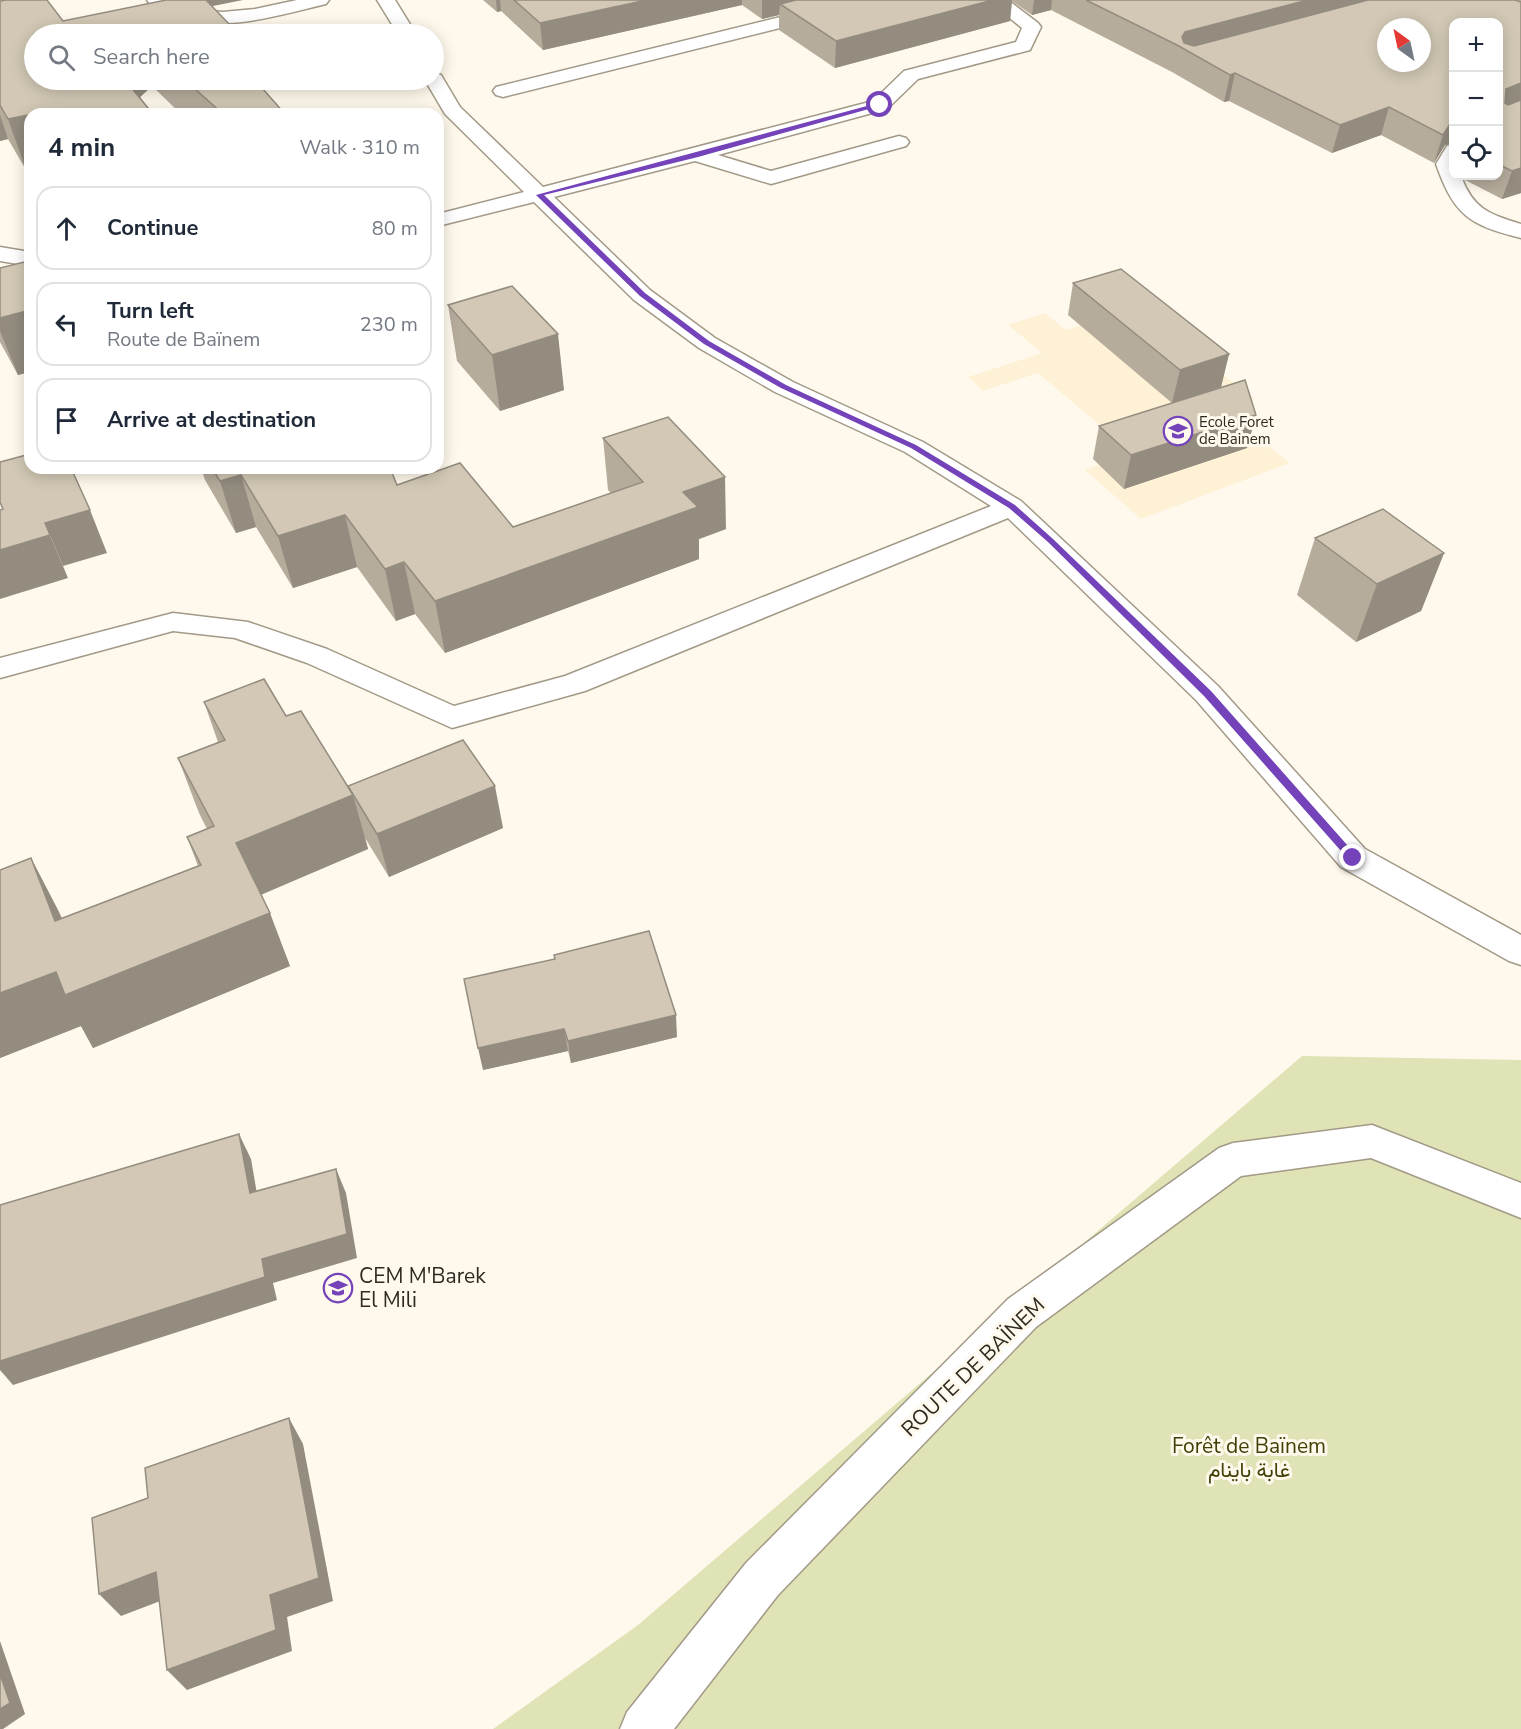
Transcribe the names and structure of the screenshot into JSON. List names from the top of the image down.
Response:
{
  "streets": {
    "street": ["ROUTE DE BAÏNEM"]
  },
  "parks": ["Forêt de Baïnem غابة باينام"],
  "places": {
    "school or university": ["Ecole Foret de Bainem", "CEM M'Barek El Mili"]
  },
  "north": "top left",
  "page": {
    "map_buttons": ["+", "−"],
    "search": "Search here",
    "heading": ["4 min", "Walk · 310 m"],
    "list": [
      ["Continue", "80 m"],
      ["Turn left", "Route de Baïnem", "230 m"],
      "Arrive at destination"
    ]
  }
}
